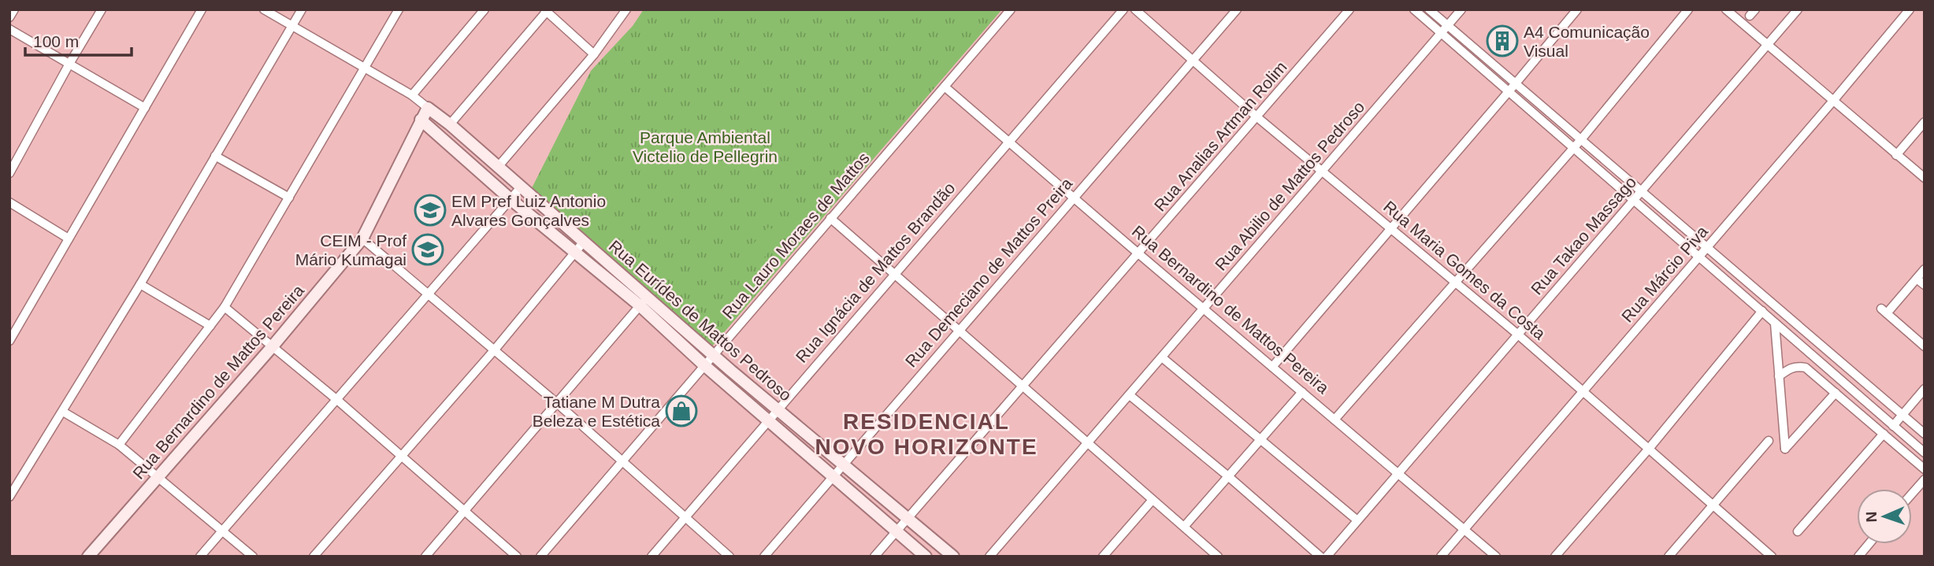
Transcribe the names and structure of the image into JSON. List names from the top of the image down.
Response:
{
  "streets": {
    "street": [
      "Rua Analias Artman Rolim",
      "Rua Abilio de Mattos Pedroso",
      "Rua Lauro Moraes de Mattos",
      "Rua Takao Massago",
      "Rua Maria Gomes da Costa",
      "Rua Ignácia de Mattos Brandão",
      "Rua Demeciano de Mattos Preira",
      "Rua Márcio Piva",
      "Rua Bernardino de Mattos Pereira",
      "Rua Eurídes de Mattos Pedroso"
    ]
  },
  "crossings": [
    ["Rua Analias Artman Rolim", "Rua Maria Gomes da Costa"],
    ["Rua Analias Artman Rolim", "Rua Bernardino de Mattos Pereira"],
    ["Rua Analias Artman Rolim", "Rua Eurídes de Mattos Pedroso"],
    ["Rua Abilio de Mattos Pedroso", "Rua Maria Gomes da Costa"],
    ["Rua Abilio de Mattos Pedroso", "Rua Bernardino de Mattos Pereira"],
    ["Rua Lauro Moraes de Mattos", "Rua Bernardino de Mattos Pereira"],
    ["Rua Lauro Moraes de Mattos", "Rua Eurídes de Mattos Pedroso"],
    ["Rua Takao Massago", "Rua Maria Gomes da Costa"],
    ["Rua Takao Massago", "Rua Bernardino de Mattos Pereira"],
    ["Rua Maria Gomes da Costa", "Rua Demeciano de Mattos Preira"],
    ["Rua Maria Gomes da Costa", "Rua Márcio Piva"],
    ["Rua Ignácia de Mattos Brandão", "Rua Bernardino de Mattos Pereira"],
    ["Rua Ignácia de Mattos Brandão", "Rua Eurídes de Mattos Pedroso"],
    ["Rua Demeciano de Mattos Preira", "Rua Bernardino de Mattos Pereira"],
    ["Rua Demeciano de Mattos Preira", "Rua Eurídes de Mattos Pedroso"],
    ["Rua Márcio Piva", "Rua Bernardino de Mattos Pereira"],
    ["Rua Bernardino de Mattos Pereira", "Rua Eurídes de Mattos Pedroso"]
  ],
  "districts": ["RESIDENCIAL NOVO HORIZONTE"],
  "parks": ["Parque Ambiental Victelio de Pellegrin"],
  "places": {
    "building": ["A4 Comunicação Visual"],
    "school or university": ["EM Pref Luiz Antonio Alvares Gonçalves", "CEIM - Prof Mário Kumagai"],
    "shop": ["Tatiane M Dutra Beleza e Estética"]
  },
  "scale_bar": "100 m",
  "north": "left"
}
